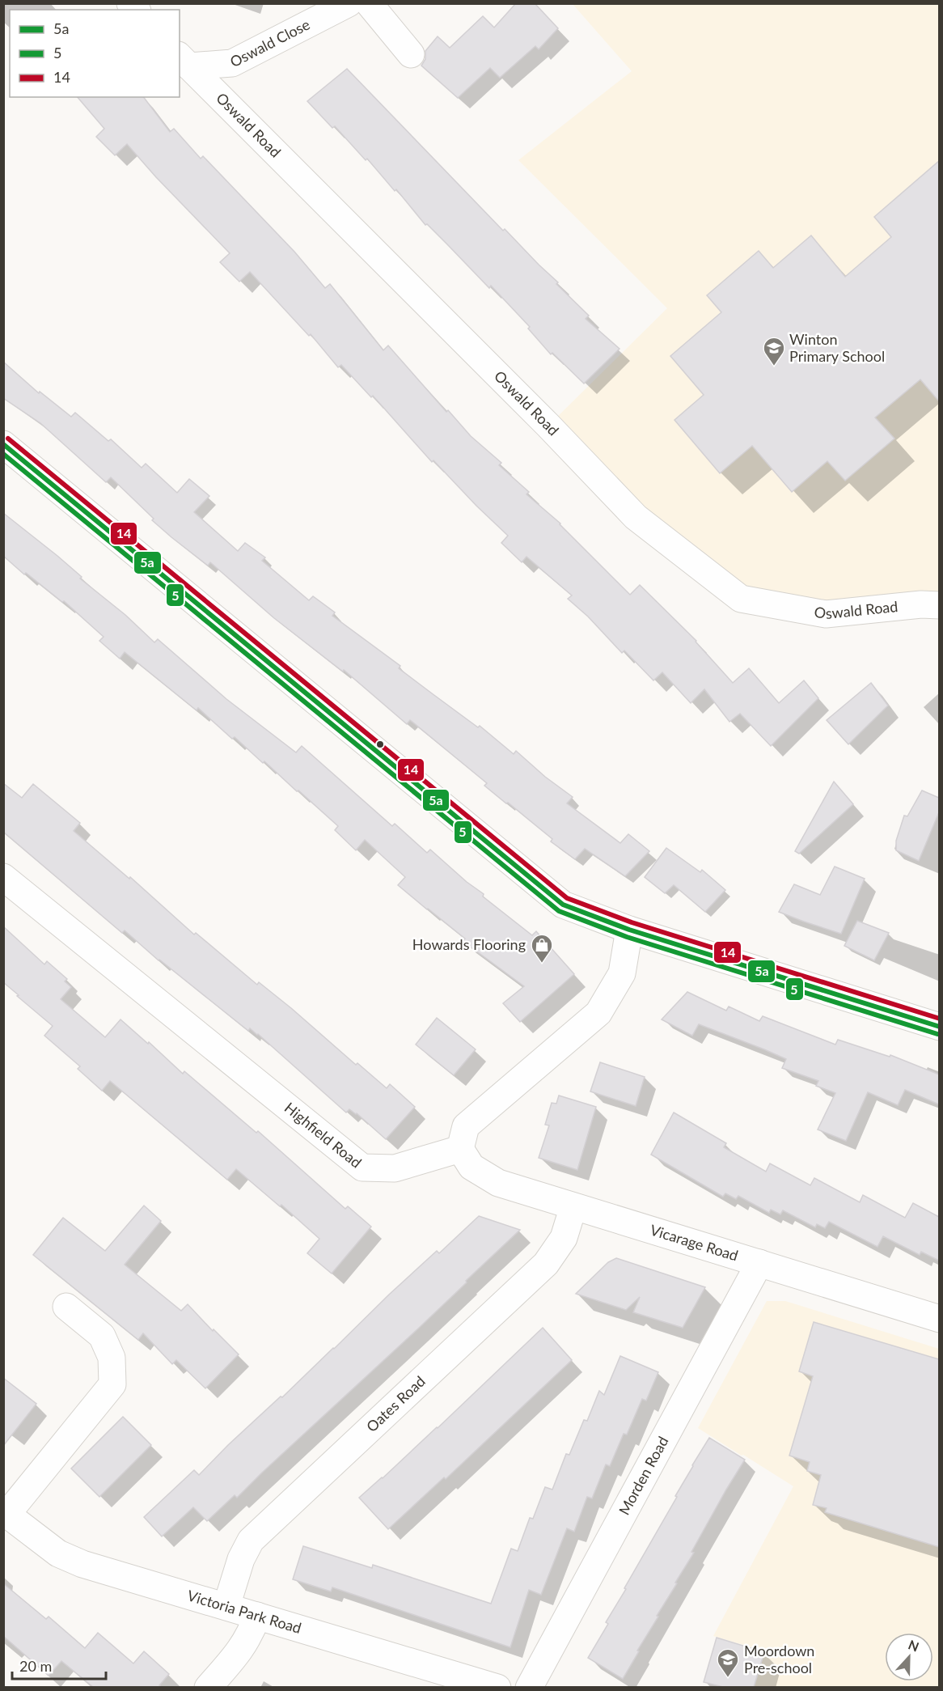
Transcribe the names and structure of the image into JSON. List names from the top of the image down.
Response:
{
  "streets": {
    "street": [
      "Oswald Close",
      "Oswald Road",
      "Highfield Road",
      "Vicarage Road",
      "Oates Road",
      "Morden Road",
      "Victoria Park Road"
    ]
  },
  "crossings": [
    ["Oswald Close", "Oswald Road"],
    ["Highfield Road", "Vicarage Road"],
    ["Vicarage Road", "Oates Road"],
    ["Vicarage Road", "Morden Road"],
    ["Oates Road", "Victoria Park Road"]
  ],
  "places": {
    "school or university": ["Winton Primary School", "Moordown Pre-school"],
    "shop": ["Howards Flooring"]
  },
  "lines": ["transit line 14", "transit line 5a", "transit line 5"],
  "legend": ["5a", "5", "14"],
  "scale_bar": "20 m",
  "north": "top"
}
